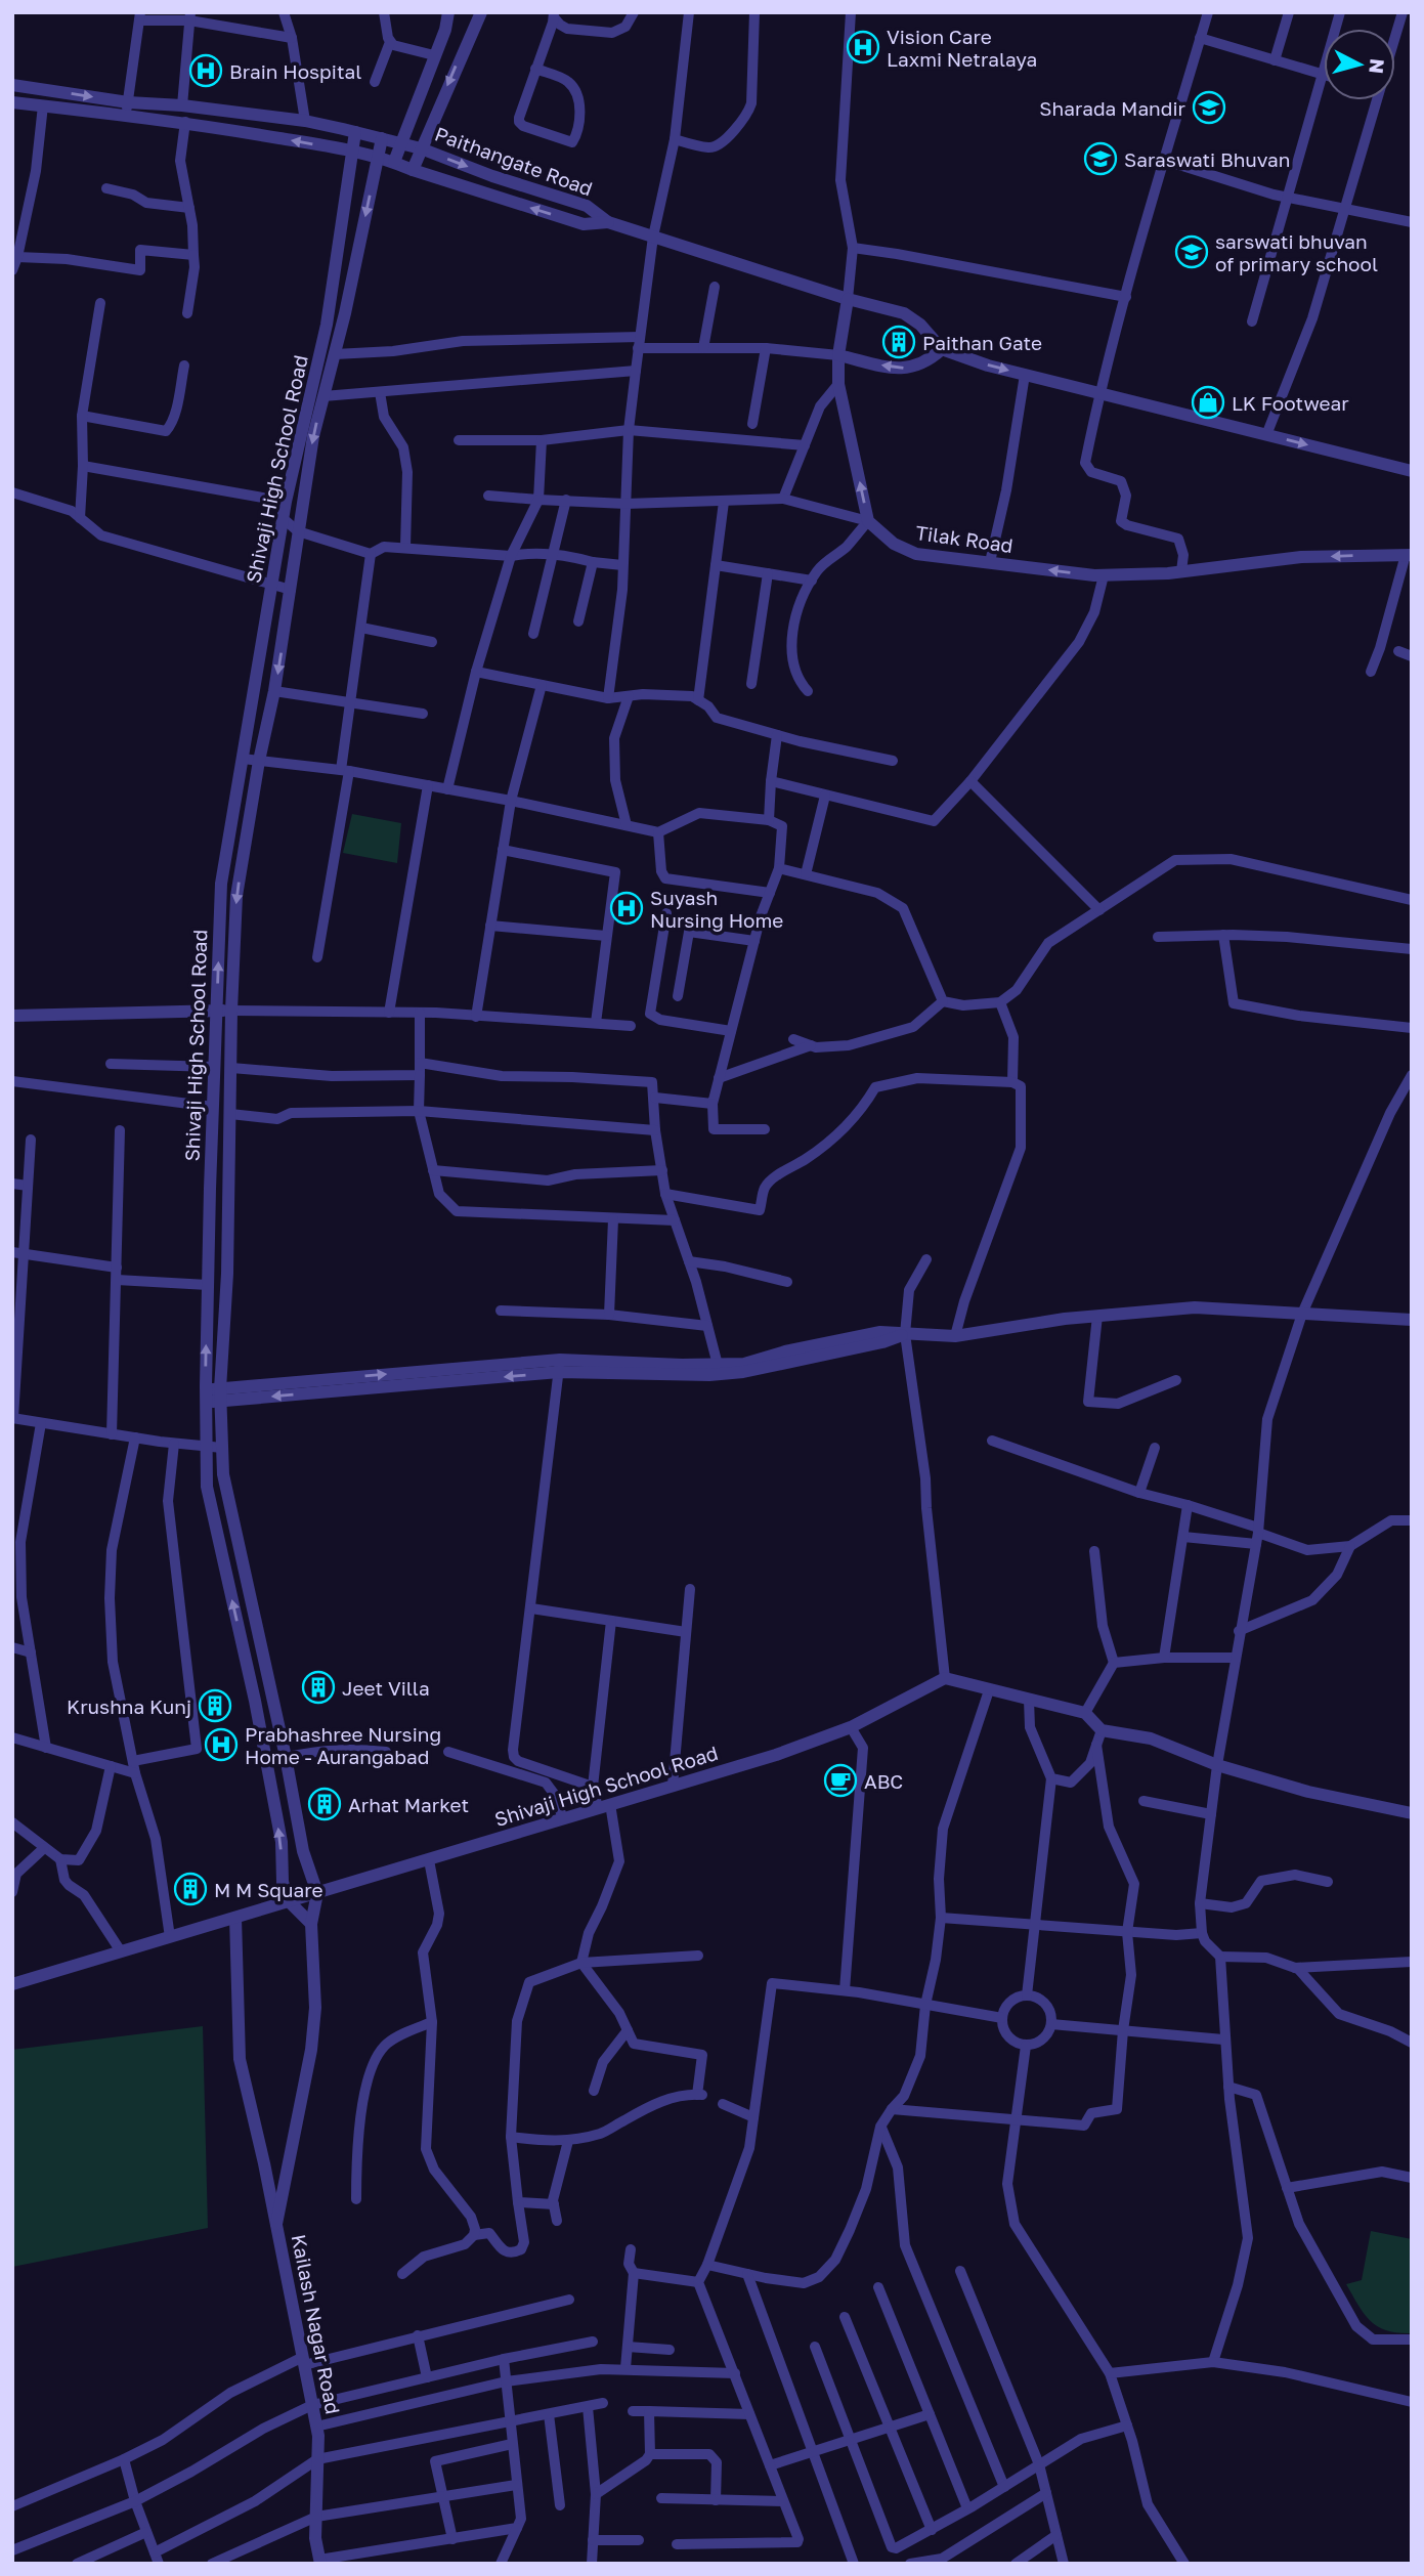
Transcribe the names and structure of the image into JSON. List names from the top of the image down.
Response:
{
  "streets": {
    "street": [
      "Paithangate Road",
      "Shivaji High School Road",
      "Tilak Road",
      "Kailash Nagar Road"
    ]
  },
  "crossings": [
    ["Paithangate Road", "Shivaji High School Road"]
  ],
  "places": {
    "hospital": [
      "Vision Care Laxmi Netralaya",
      "Brain Hospital",
      "Suyash Nursing Home",
      "Prabhashree Nursing Home - Aurangabad"
    ],
    "school or university": ["Sharada Mandir", "Saraswati Bhuvan", "sarswati bhuvan of primary school"],
    "building": [
      "Paithan Gate",
      "Jeet Villa",
      "Krushna Kunj",
      "Arhat Market",
      "M M Square"
    ],
    "shop": ["LK Footwear"],
    "cafe": ["ABC"]
  },
  "north": "right"
}
